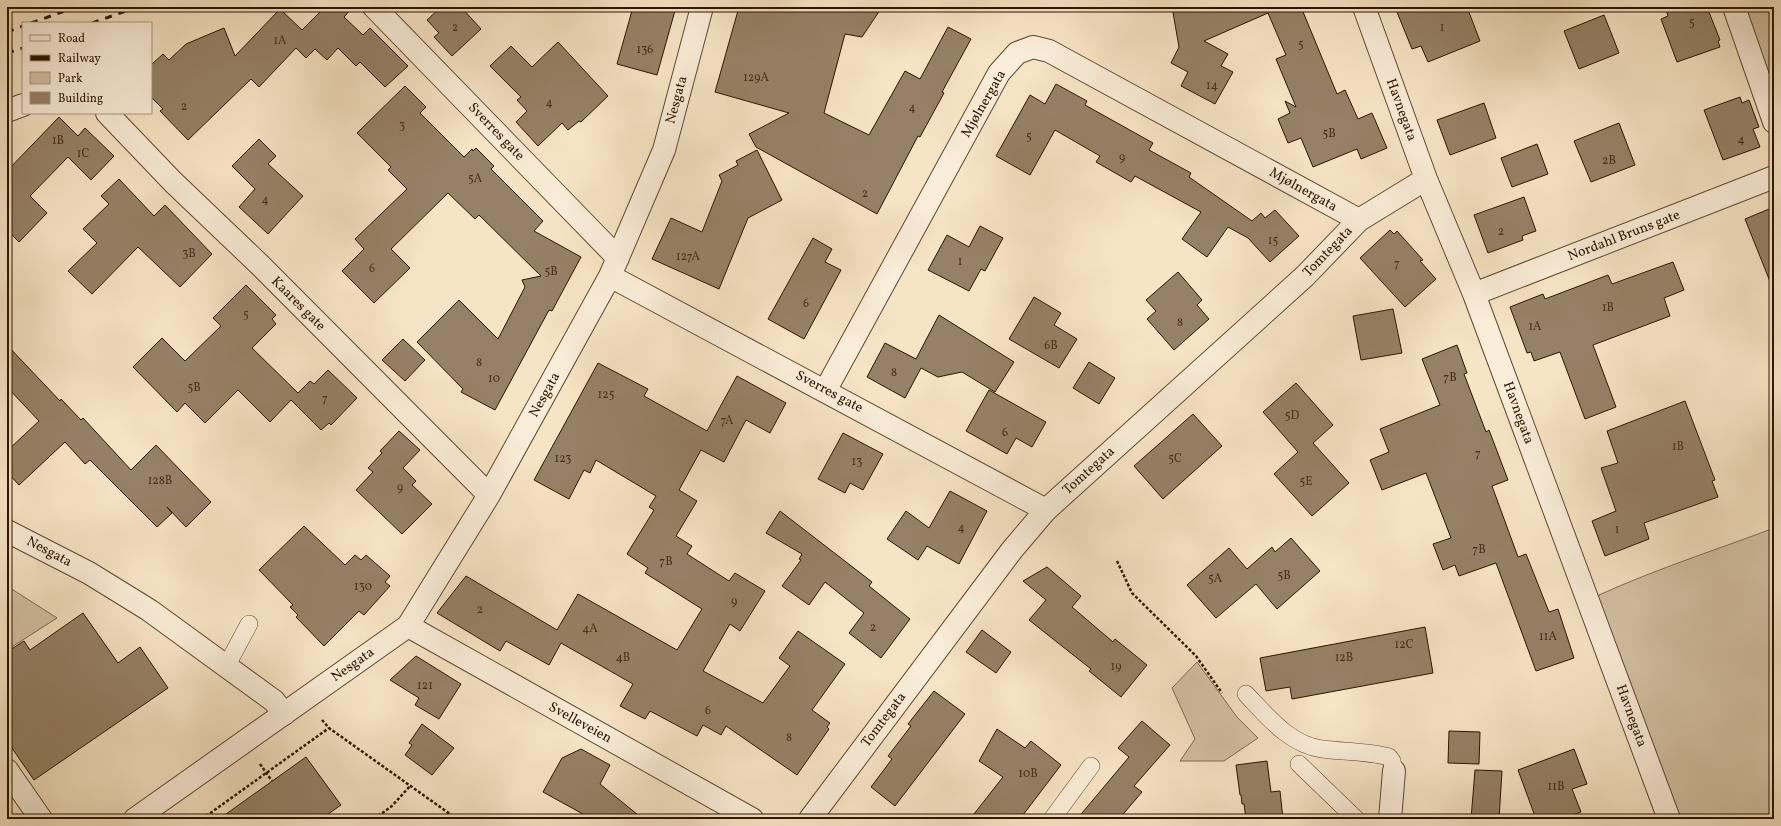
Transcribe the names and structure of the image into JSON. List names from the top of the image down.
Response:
{
  "streets": {
    "street": [
      "Nesgata",
      "Mjølnergata",
      "Havnegata",
      "Sverres gate",
      "Nordahl Bruns gate",
      "Tomtegata",
      "Kaares gate",
      "Svelleveien"
    ]
  },
  "crossings": [
    ["Nesgata", "Sverres gate"],
    ["Nesgata", "Kaares gate"],
    ["Nesgata", "Svelleveien"],
    ["Mjølnergata", "Sverres gate"],
    ["Mjølnergata", "Tomtegata"],
    ["Havnegata", "Nordahl Bruns gate"],
    ["Havnegata", "Tomtegata"],
    ["Sverres gate", "Tomtegata"]
  ],
  "house_numbers": [
    "5",
    "2",
    "1",
    "1A",
    "5",
    "136",
    "129A",
    "14",
    "4",
    "2",
    "4",
    "3",
    "5B",
    "5",
    "4",
    "1B",
    "1C",
    "9",
    "2B",
    "5A",
    "2",
    "4",
    "2",
    "15",
    "3B",
    "127A",
    "1",
    "7",
    "6",
    "5B",
    "6",
    "1B",
    "5",
    "8",
    "1A",
    "6B",
    "8",
    "8",
    "7B",
    "10",
    "5B",
    "125",
    "7",
    "5D",
    "7A",
    "6",
    "1B",
    "7",
    "123",
    "5C",
    "13",
    "128B",
    "5E",
    "9",
    "4",
    "1",
    "7B",
    "7B",
    "5B",
    "5A",
    "130",
    "9",
    "2",
    "2",
    "4A",
    "11A",
    "12C",
    "4B",
    "12B",
    "19",
    "121",
    "6",
    "8",
    "10B",
    "11B"
  ],
  "legend": [
    "Road",
    "Railway",
    "Park",
    "Building"
  ]
}
